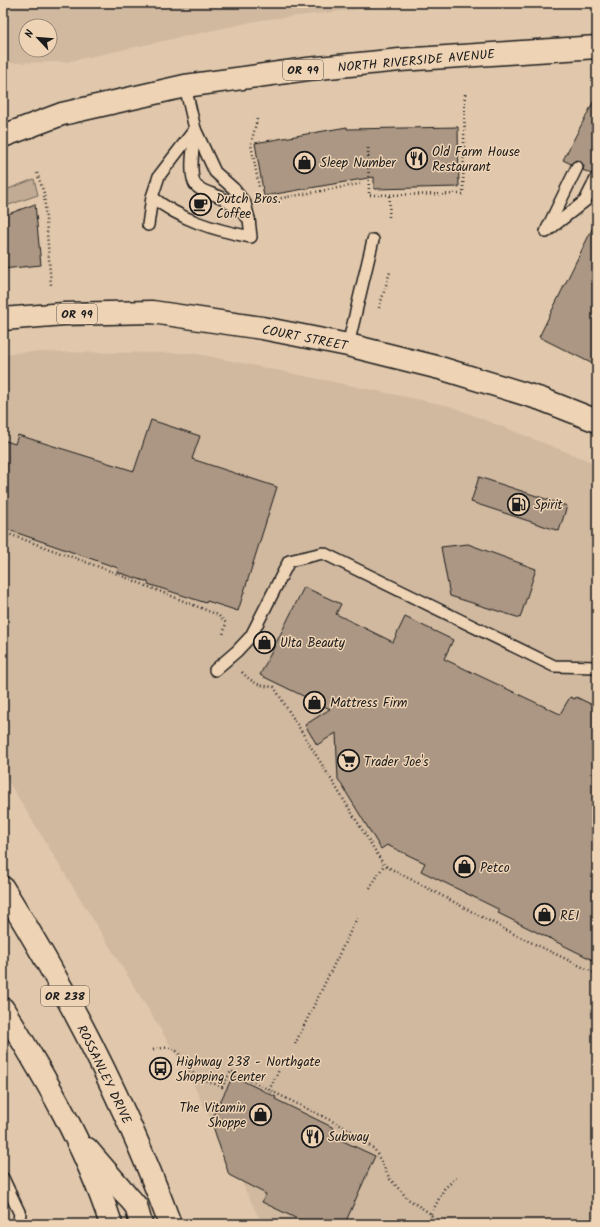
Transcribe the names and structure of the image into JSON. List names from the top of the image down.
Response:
{
  "streets": {
    "main road": [
      "NORTH RIVERSIDE AVENUE",
      "OR 99",
      "COURT STREET",
      "OR 238",
      "ROSSANLEY DRIVE"
    ]
  },
  "places": {
    "restaurant": ["Old Farm House Restaurant", "Subway"],
    "shop": [
      "Sleep Number",
      "Ulta Beauty",
      "Mattress Firm",
      "Petco",
      "REI",
      "The Vitamin Shoppe"
    ],
    "cafe": ["Dutch Bros. Coffee"],
    "fuel station": ["Spirit"],
    "supermarket": ["Trader Joe's"],
    "bus stop": ["Highway 238 - Northgate Shopping Center"]
  },
  "north": "top left"
}
